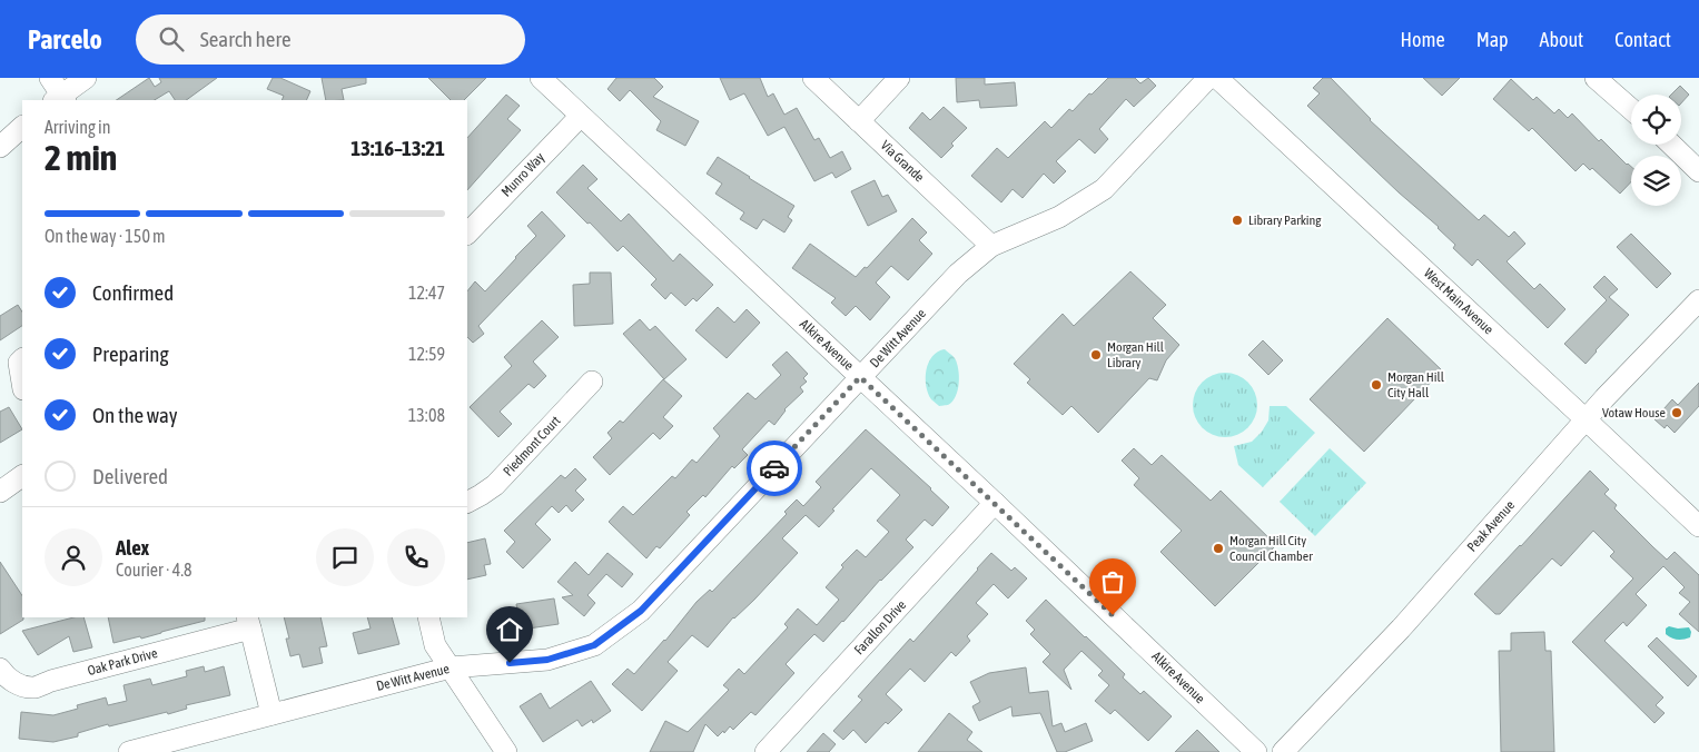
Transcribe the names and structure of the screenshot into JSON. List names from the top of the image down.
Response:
{
  "streets": {
    "street": [
      "Via Grande",
      "Munro Way",
      "West Main Avenue",
      "De Witt Avenue",
      "Alkire Avenue",
      "Piedmont Court",
      "Peak Avenue",
      "Farallon Drive",
      "Oak Park Drive"
    ]
  },
  "crossings": [
    ["Via Grande", "De Witt Avenue"],
    ["Munro Way", "Alkire Avenue"],
    ["West Main Avenue", "Peak Avenue"],
    ["De Witt Avenue", "Alkire Avenue"],
    ["De Witt Avenue", "Oak Park Drive"],
    ["Alkire Avenue", "Farallon Drive"]
  ],
  "places": [
    "Library Parking",
    "Morgan Hill Library",
    "Morgan Hill City Hall",
    "Votaw House",
    "Morgan Hill City Council Chamber"
  ],
  "page": {
    "header": "Parcelo",
    "search": "Search here",
    "nav": [
      "Home",
      "Map",
      "About",
      "Contact"
    ],
    "heading": ["2 min", "Arriving in", "13:16–13:21"],
    "panel": ["Alex", "Courier · 4.8"],
    "bar": "On the way · 150 m",
    "list": [
      ["Confirmed", "12:47"],
      ["Preparing", "12:59"],
      ["On the way", "13:08"],
      "Delivered"
    ]
  }
}
